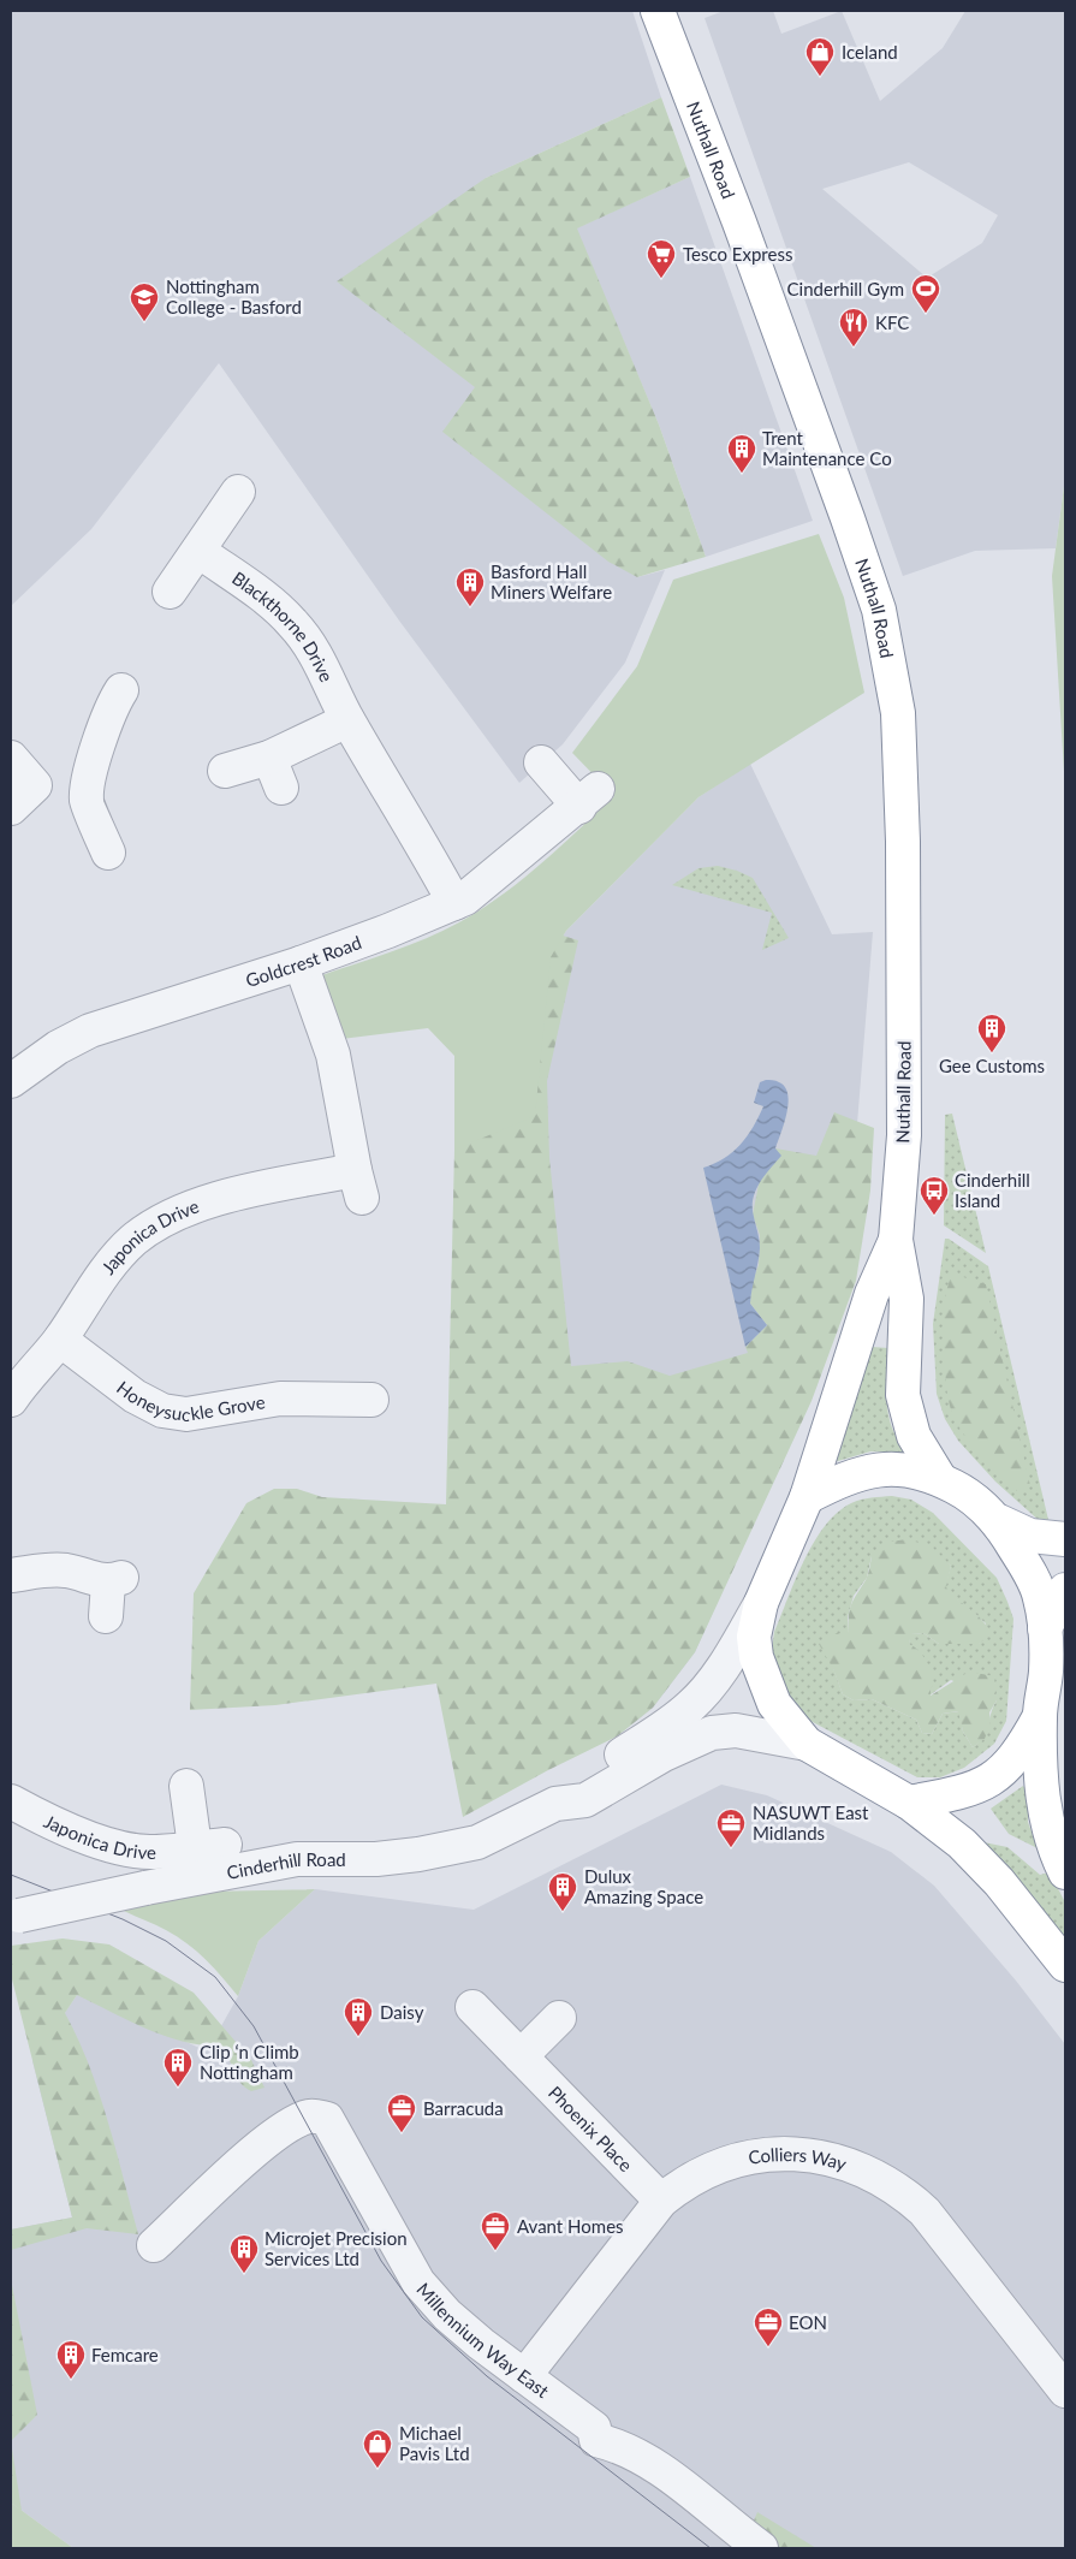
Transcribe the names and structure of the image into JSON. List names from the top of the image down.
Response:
{
  "streets": {
    "main road": ["Nuthall Road"],
    "street": [
      "Blackthorne Drive",
      "Goldcrest Road",
      "Japonica Drive",
      "Honeysuckle Grove",
      "Cinderhill Road",
      "Phoenix Place",
      "Colliers Way",
      "Millennium Way East"
    ]
  },
  "crossings": [
    ["Blackthorne Drive", "Goldcrest Road"],
    ["Goldcrest Road", "Japonica Drive"],
    ["Japonica Drive", "Honeysuckle Grove"],
    ["Phoenix Place", "Colliers Way"],
    ["Colliers Way", "Millennium Way East"]
  ],
  "places": {
    "shop": ["Iceland", "Michael Pavis Ltd"],
    "supermarket": ["Tesco Express"],
    "sports": ["Cinderhill Gym"],
    "school or university": ["Nottingham College - Basford"],
    "restaurant": ["KFC"],
    "building": [
      "Trent Maintenance Co",
      "Basford Hall Miners Welfare",
      "Gee Customs",
      "Dulux Amazing Space",
      "Daisy",
      "Clip ‘n Climb Nottingham",
      "Microjet Precision Services Ltd",
      "Femcare"
    ],
    "bus stop": ["Cinderhill Island"],
    "office": [
      "NASUWT East Midlands",
      "Barracuda",
      "Avant Homes",
      "EON"
    ]
  }
}
